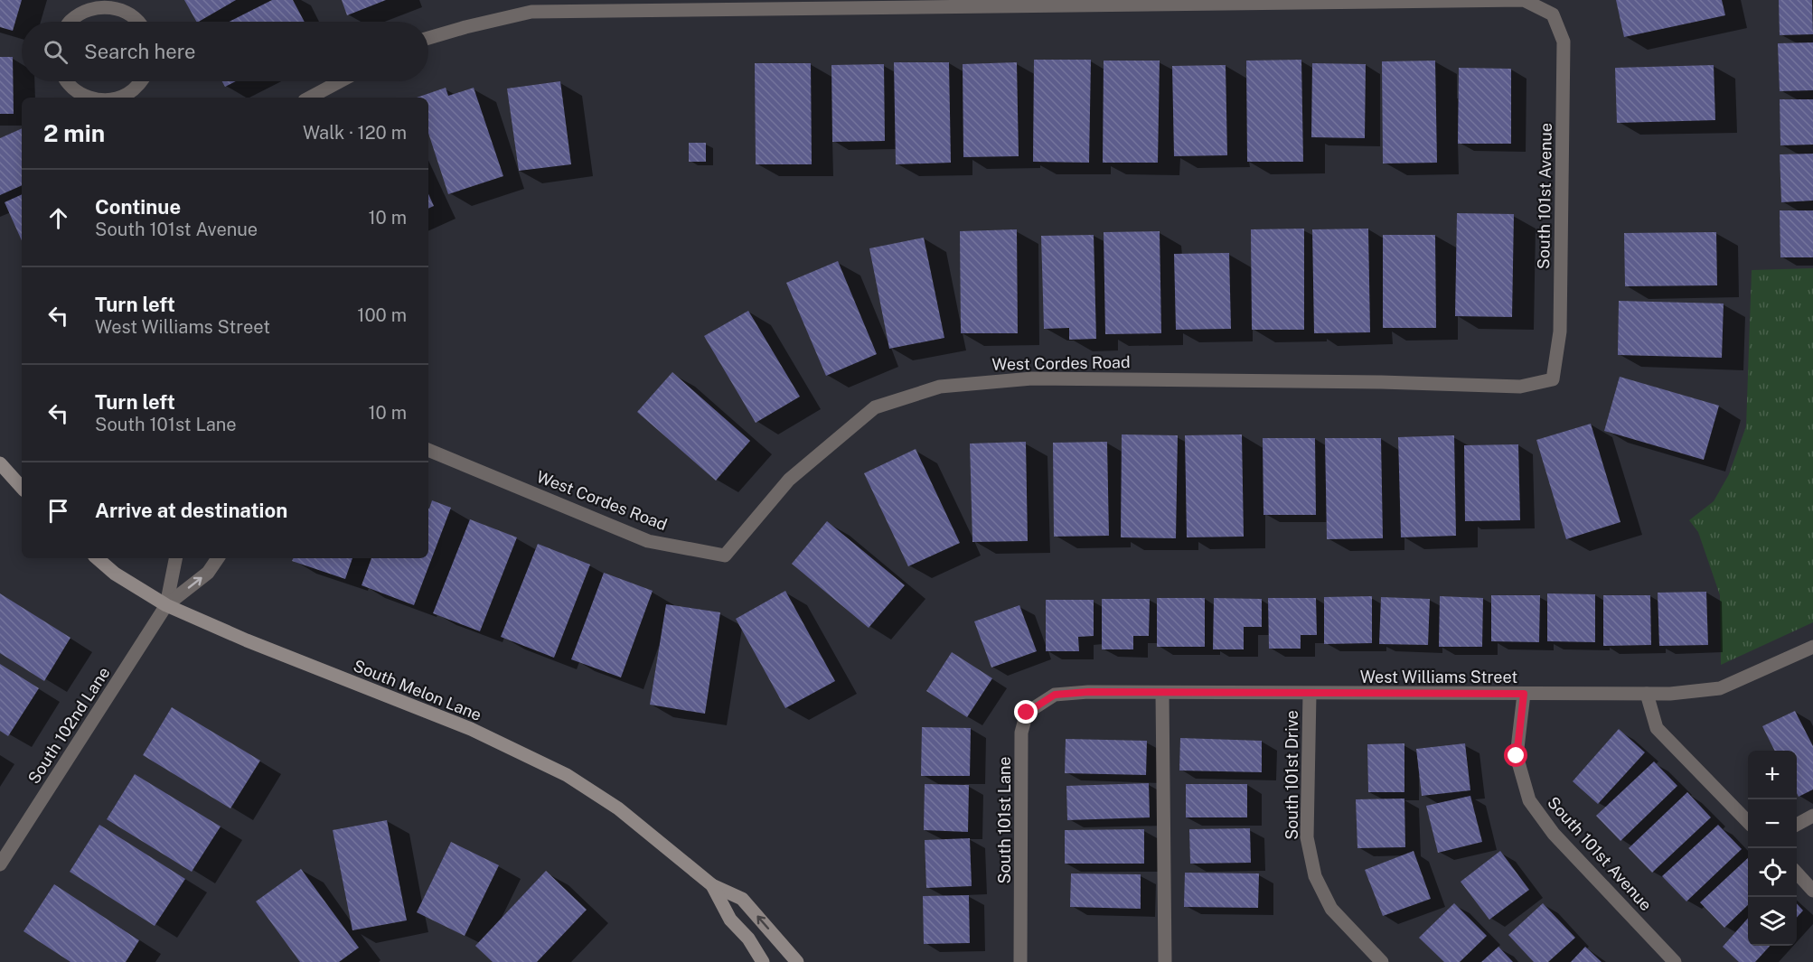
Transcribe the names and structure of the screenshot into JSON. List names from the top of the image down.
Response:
{
  "streets": {
    "street": [
      "South 101st Avenue",
      "West Cordes Road",
      "West Williams Street",
      "South Melon Lane",
      "South 102nd Lane",
      "South 101st Drive",
      "South 101st Lane"
    ]
  },
  "crossings": [
    ["South 101st Avenue", "West Cordes Road"],
    ["South 101st Avenue", "West Williams Street"],
    ["West Williams Street", "South 101st Drive"],
    ["West Williams Street", "South 101st Lane"],
    ["South Melon Lane", "South 102nd Lane"]
  ],
  "page": {
    "search": "Search here",
    "heading": ["2 min", "Walk · 120 m"],
    "list": [
      ["Continue", "South 101st Avenue", "10 m"],
      ["Turn left", "West Williams Street", "100 m"],
      ["Turn left", "South 101st Lane", "10 m"],
      "Arrive at destination"
    ],
    "map_buttons": ["+", "−"]
  }
}
